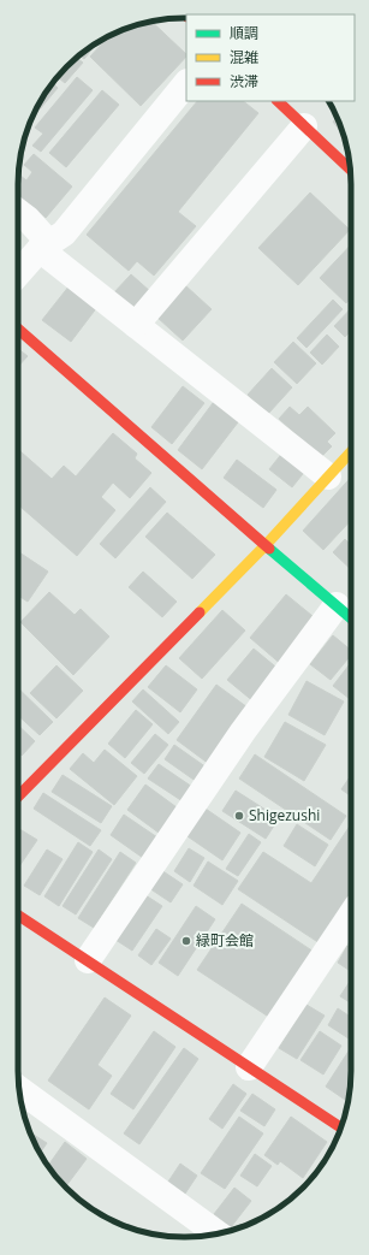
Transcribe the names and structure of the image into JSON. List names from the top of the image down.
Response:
{
  "places": ["Shigezushi", "緑町会館"],
  "legend": ["順調", "混雑", "渋滞"]
}
